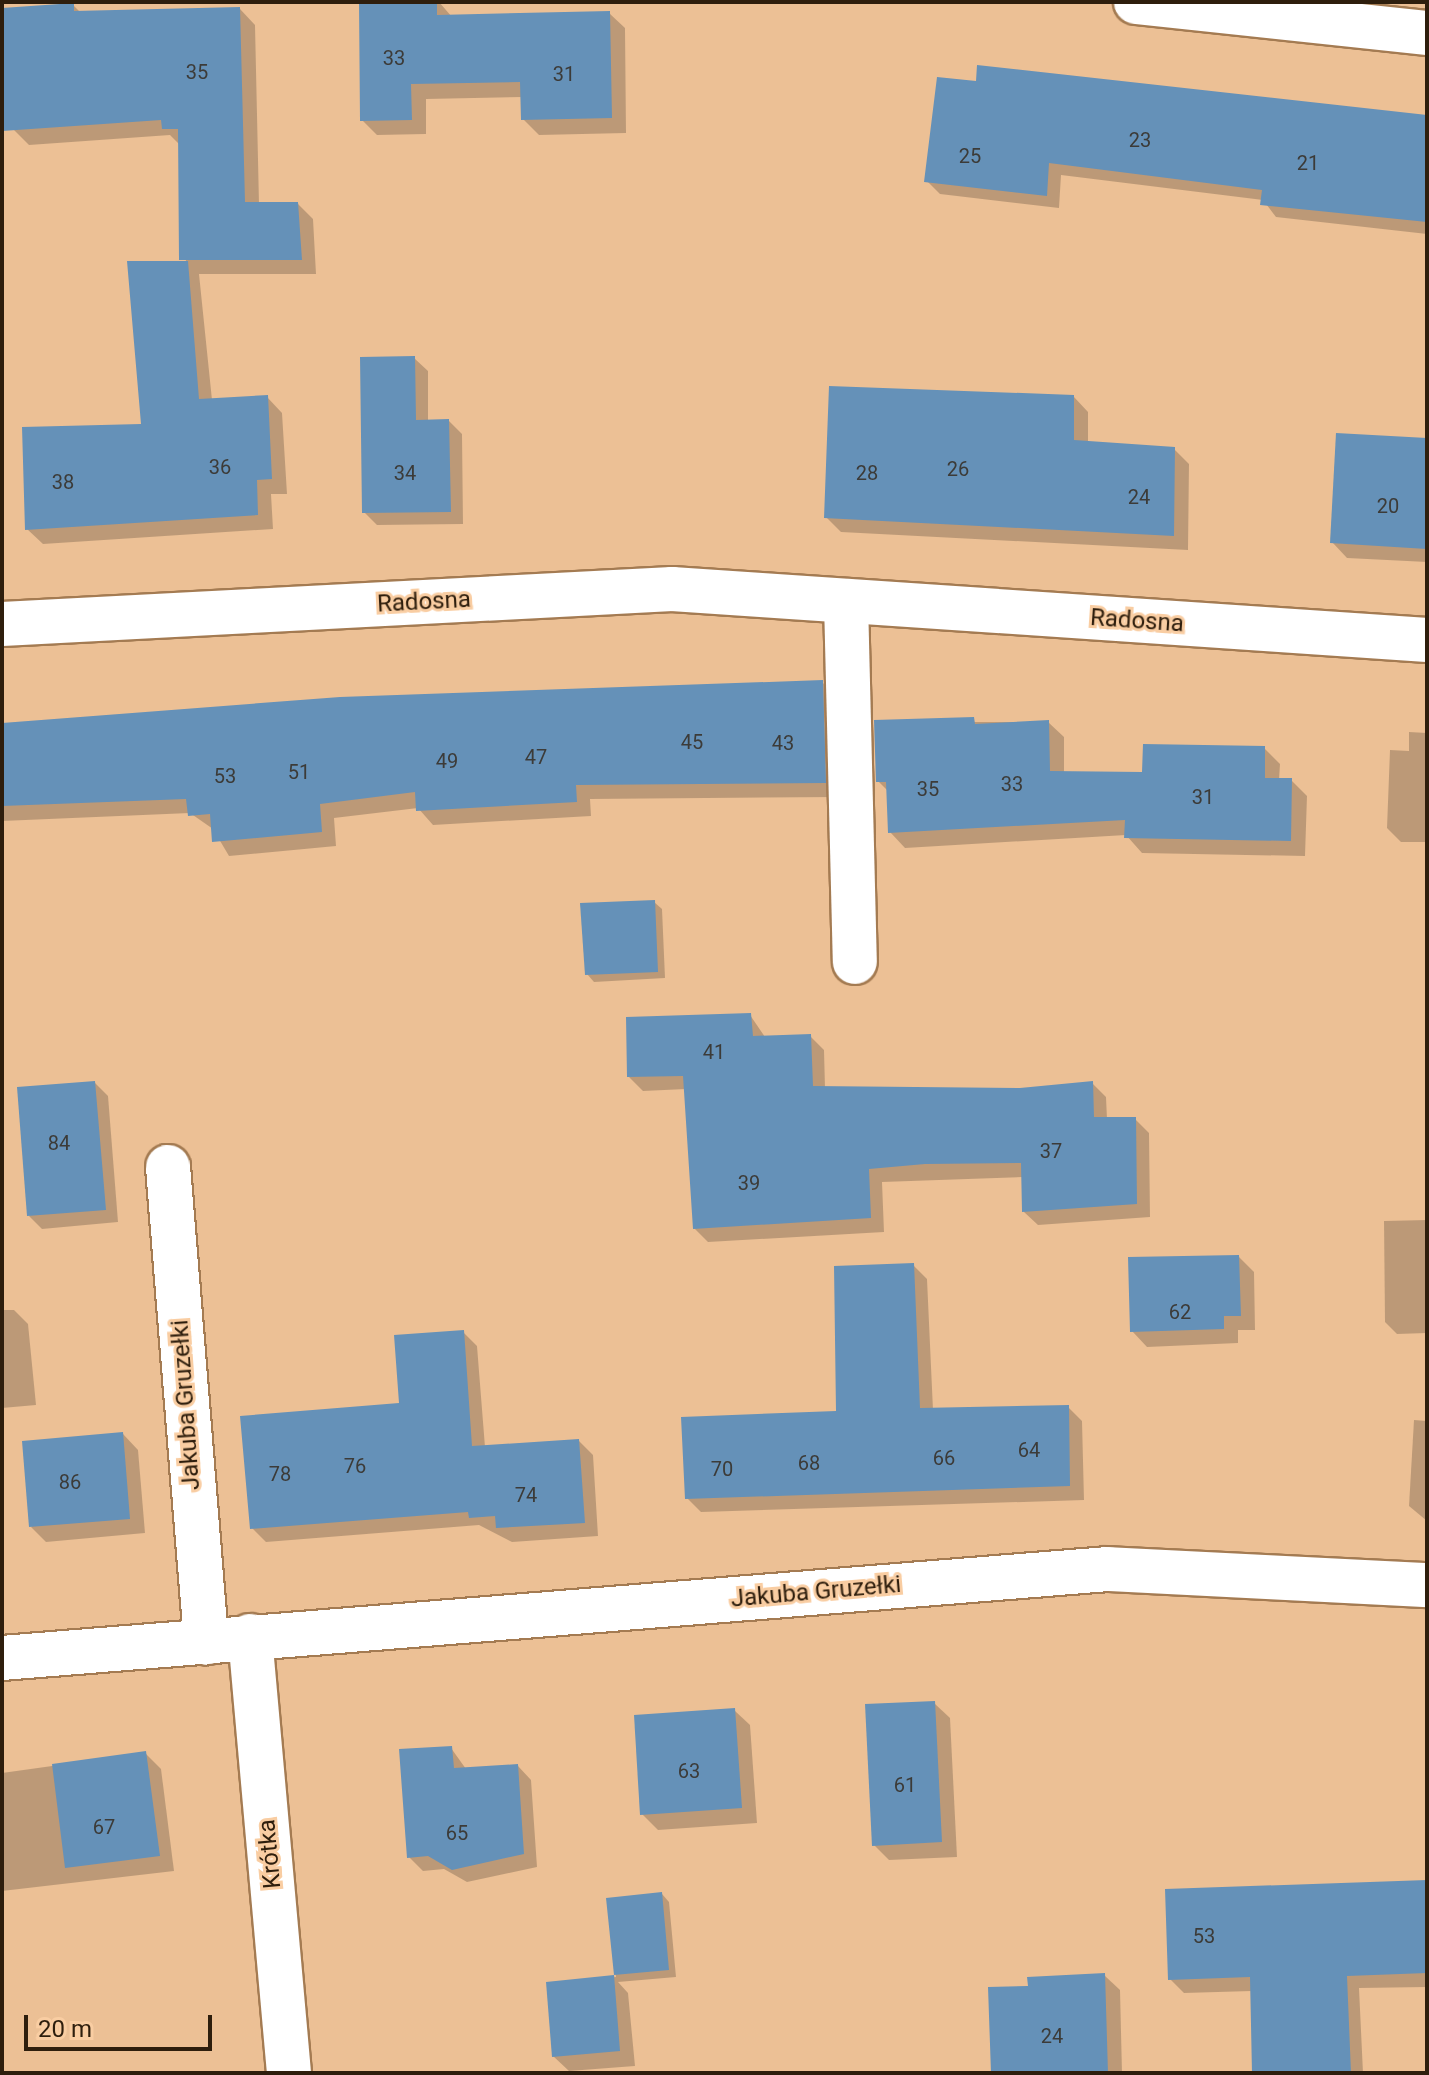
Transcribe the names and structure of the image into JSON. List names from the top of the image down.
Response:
{
  "streets": {
    "street": ["Radosna", "Jakuba Gruzełki", "Krótka"]
  },
  "crossings": [
    ["Jakuba Gruzełki", "Krótka"]
  ],
  "house_numbers": [
    "33",
    "35",
    "31",
    "23",
    "25",
    "21",
    "36",
    "26",
    "34",
    "28",
    "38",
    "24",
    "20",
    "45",
    "43",
    "47",
    "49",
    "51",
    "53",
    "33",
    "35",
    "31",
    "41",
    "84",
    "37",
    "39",
    "62",
    "64",
    "66",
    "68",
    "76",
    "70",
    "78",
    "86",
    "74",
    "63",
    "61",
    "67",
    "65",
    "53",
    "24"
  ],
  "scale_bar": "20 m"
}
